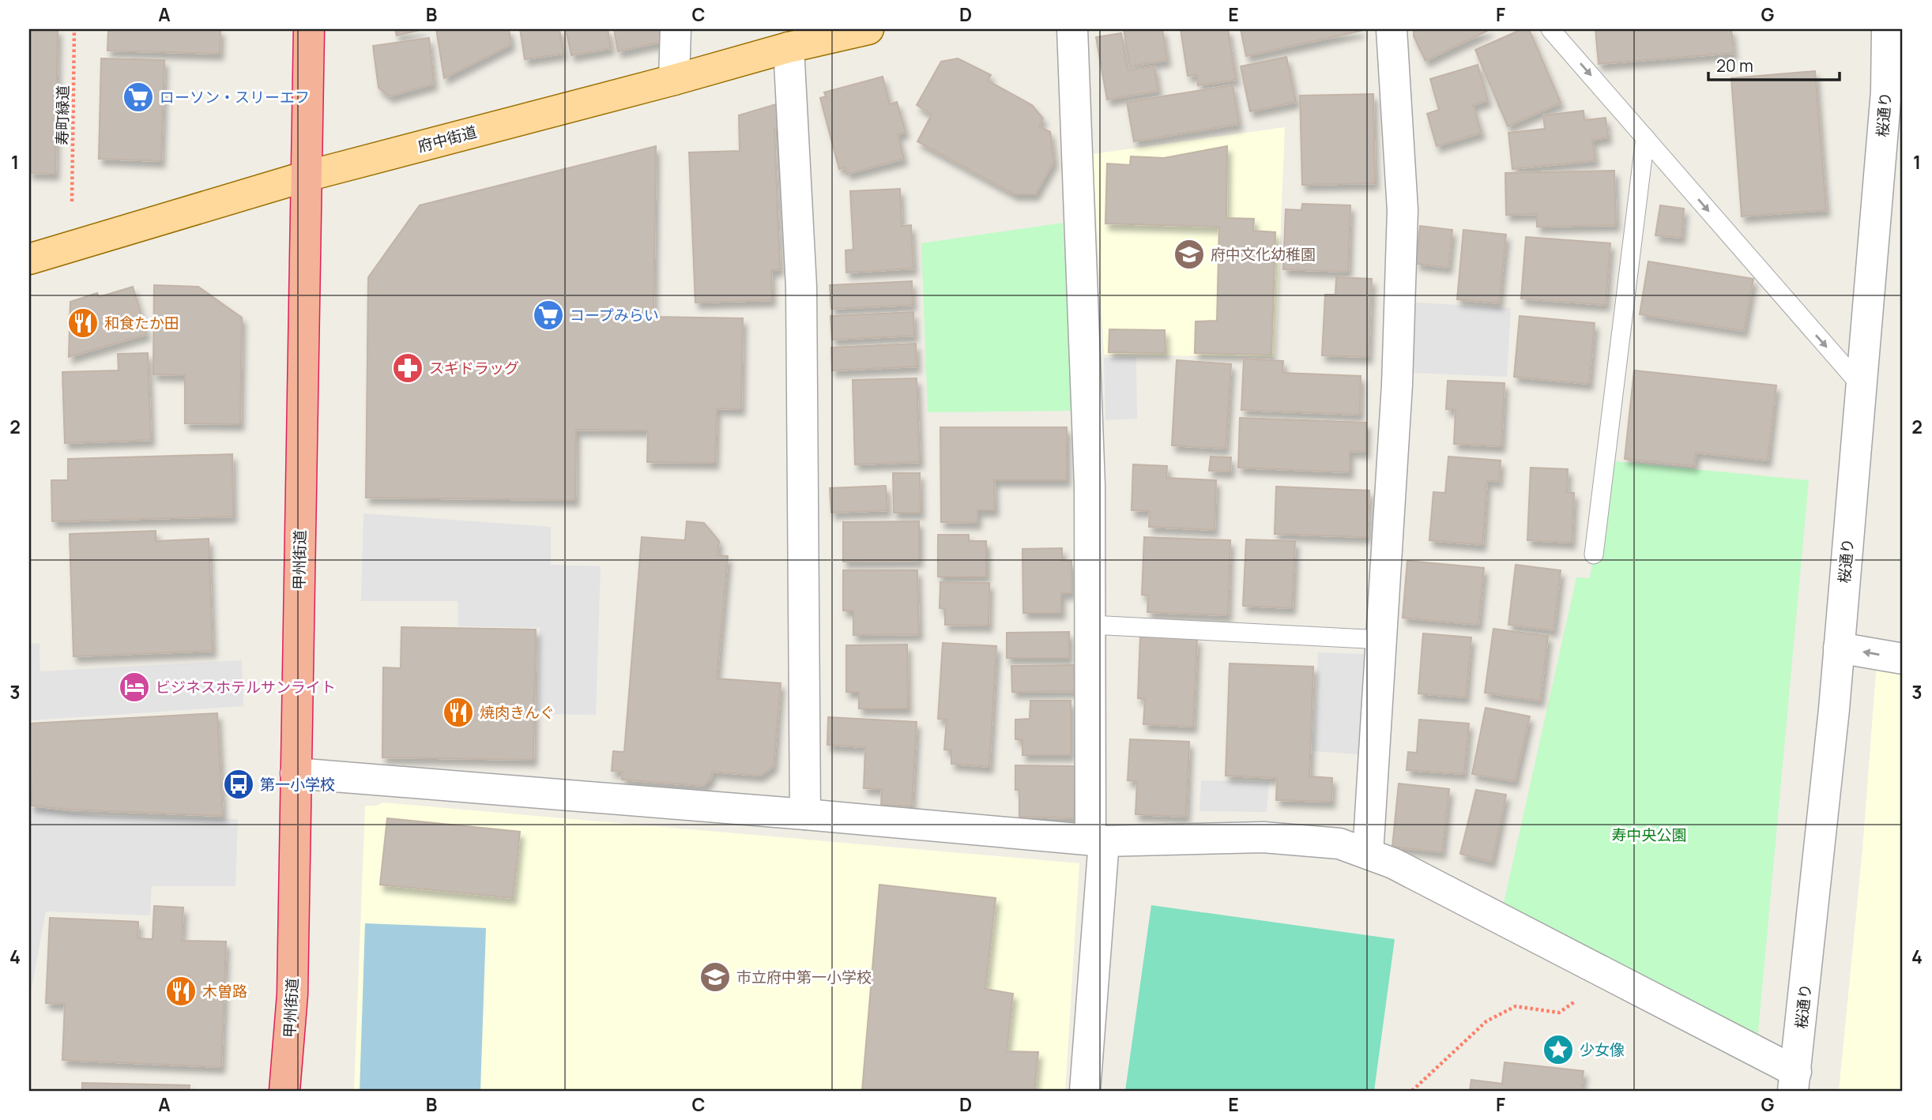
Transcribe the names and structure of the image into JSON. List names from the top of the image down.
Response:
{
  "streets": {
    "highway": ["甲州街道"],
    "main road": ["府中街道"],
    "street": ["桜通り"],
    "path": ["寿町緑道"]
  },
  "crossings": [
    ["府中街道", "甲州街道"]
  ],
  "parks": ["寿中央公園"],
  "places": {
    "supermarket": ["ローソン・スリーエフ", "コープみらい"],
    "school or university": ["府中文化幼稚園", "市立府中第一小学校"],
    "restaurant": ["和食たか田", "焼肉きんぐ", "木曽路"],
    "pharmacy": ["スギドラッグ"],
    "hotel": ["ビジネスホテルサンライト"],
    "bus stop": ["第一小学校"],
    "place": ["少女像"]
  },
  "scale_bar": "20 m",
  "grid": {
    "columns": [
      "A",
      "B",
      "C",
      "D",
      "E",
      "F",
      "G"
    ],
    "rows": [
      "1",
      "2",
      "3",
      "4"
    ]
  }
}
